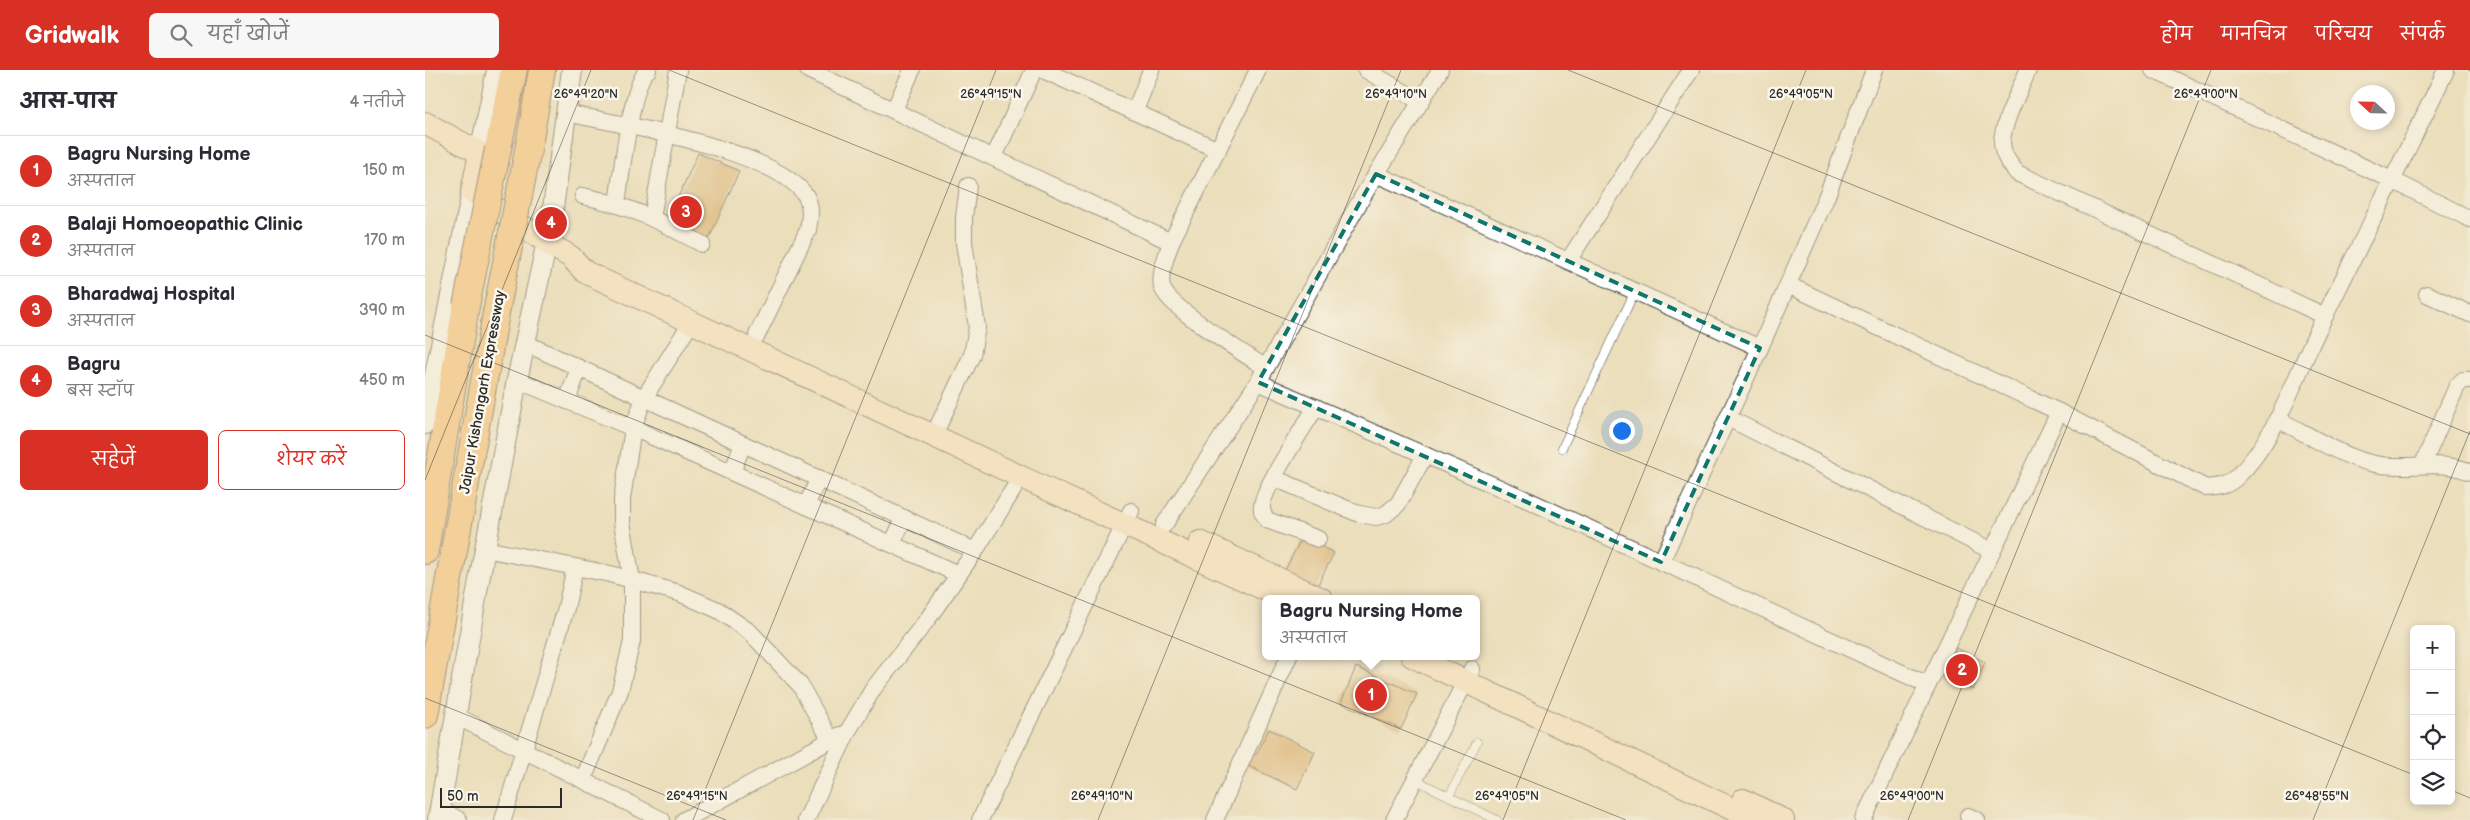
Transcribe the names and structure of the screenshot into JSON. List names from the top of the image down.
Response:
{
  "streets": {
    "highway": ["Jaipur Kishangarh Expressway"]
  },
  "scale_bar": "50 m",
  "north": "left",
  "page": {
    "header": "Gridwalk",
    "search": "यहाँ खोजें",
    "nav": [
      "होम",
      "मानचित्र",
      "परिचय",
      "संपर्क"
    ],
    "heading": ["आस-पास", "4 नतीजे"],
    "list": [
      {
        "mark": "1",
        "name": "Bagru Nursing Home",
        "note": "अस्पताल",
        "value": "150 m"
      },
      {
        "mark": "2",
        "name": "Balaji Homoeopathic Clinic",
        "note": "अस्पताल",
        "value": "170 m"
      },
      {
        "mark": "3",
        "name": "Bharadwaj Hospital",
        "note": "अस्पताल",
        "value": "390 m"
      },
      {
        "mark": "4",
        "name": "Bagru",
        "note": "बस स्टॉप",
        "value": "450 m"
      }
    ],
    "pins": [
      "3",
      "4",
      "2",
      "1"
    ],
    "buttons": ["सहेजें", "शेयर करें"],
    "popup": ["Bagru Nursing Home", "अस्पताल"],
    "map_buttons": ["+", "−"],
    "scale": "50 m"
  },
  "coordinates": [
    "26°49'15\"N",
    "26°49'00\"N",
    "26°49'20\"N",
    "26°49'10\"N",
    "26°49'05\"N",
    "26°48'55\"N"
  ]
}
